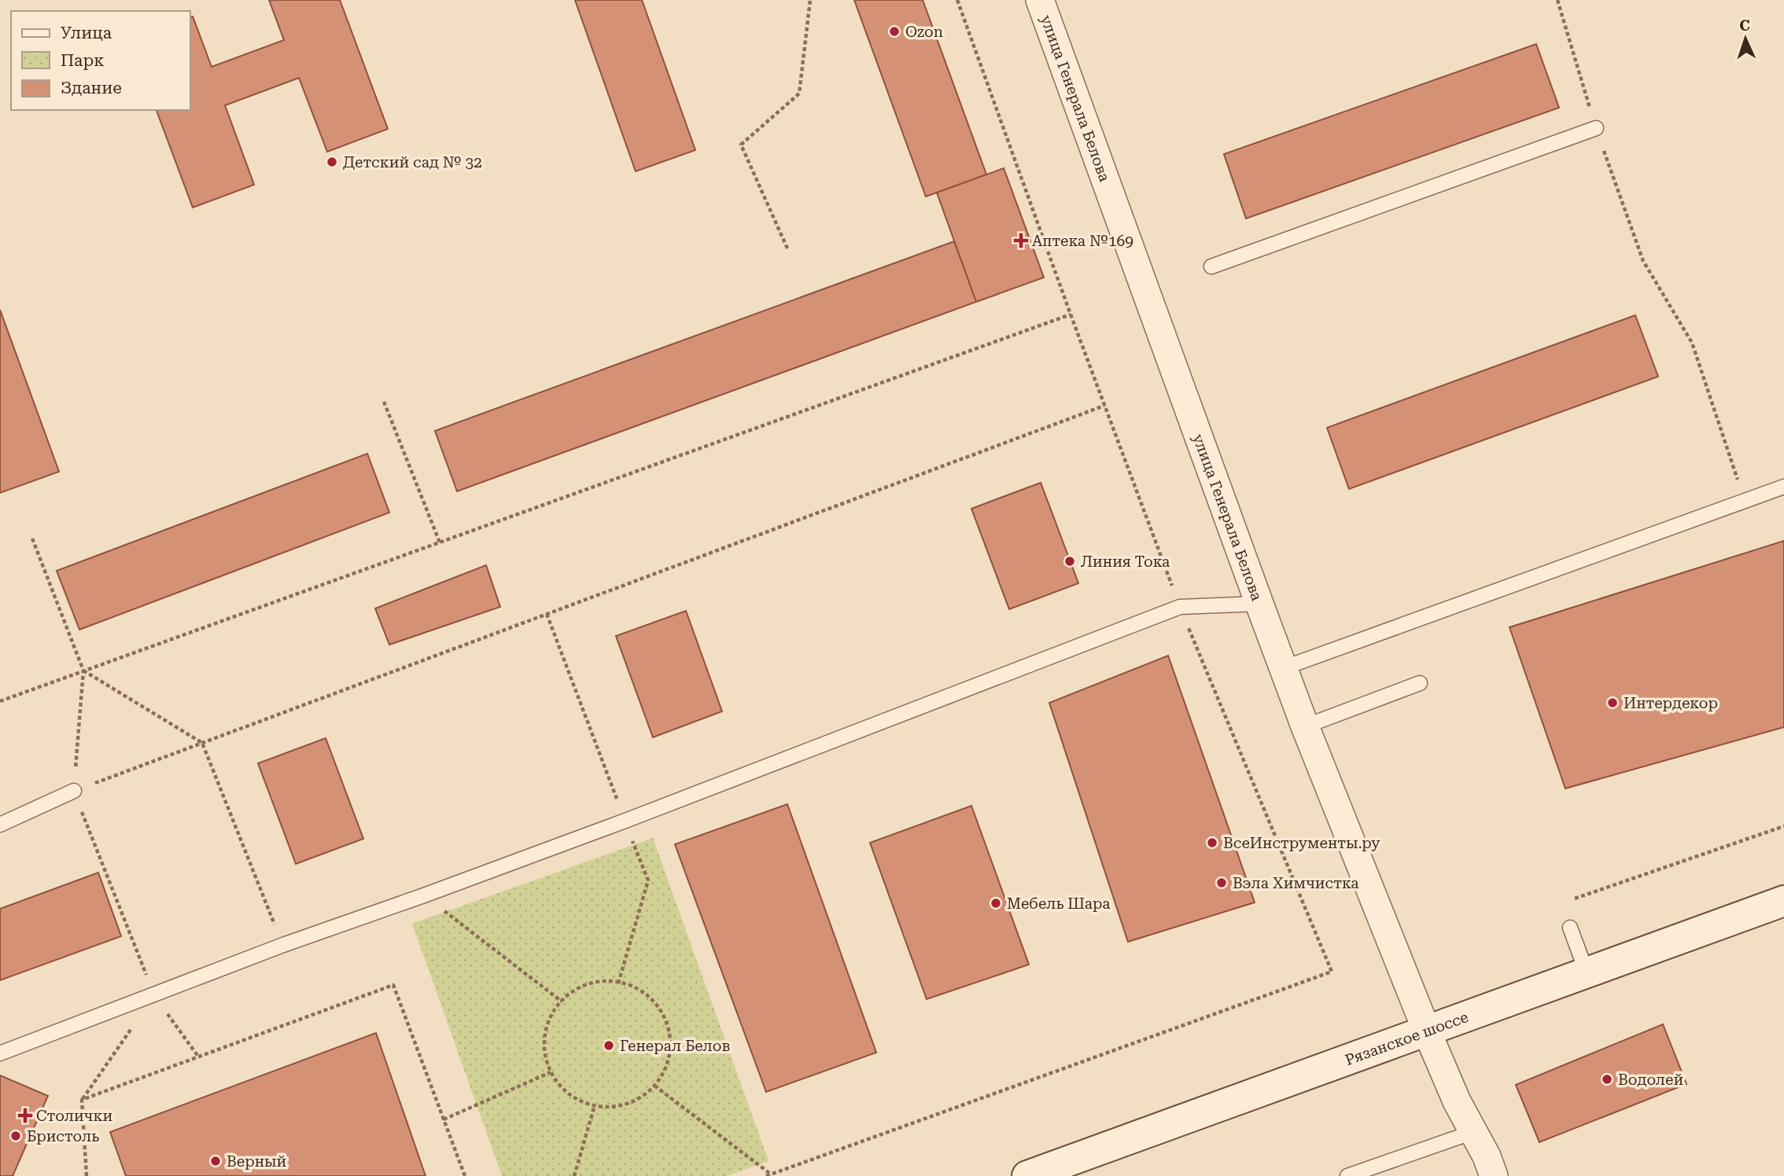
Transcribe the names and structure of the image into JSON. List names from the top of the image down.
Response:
{
  "streets": {
    "main road": ["Рязанское шоссе"],
    "street": ["улица Генерала Белова"]
  },
  "crossings": [
    ["улица Генерала Белова", "Рязанское шоссе"]
  ],
  "places": {
    "other": [
      "Ozon",
      "Детский сад № 32",
      "Линия Тока",
      "Интердекор",
      "ВсеИнструменты.ру",
      "Вэла Химчистка",
      "Мебель Шара",
      "Генерал Белов",
      "Водолей",
      "Бристоль",
      "Верный"
    ],
    "health": ["Аптека №169", "Столички"]
  },
  "legend": ["Улица", "Парк", "Здание"],
  "north": "top"
}
